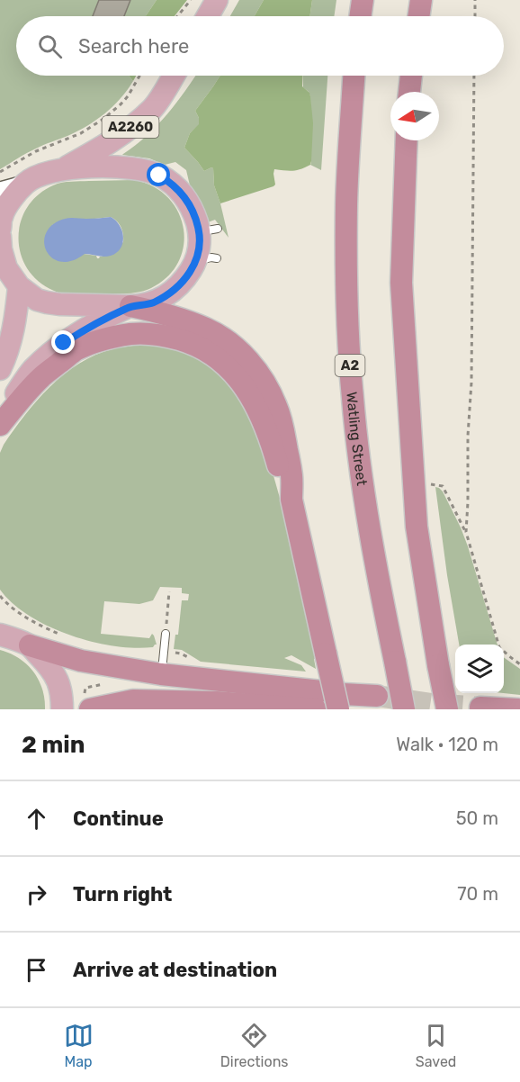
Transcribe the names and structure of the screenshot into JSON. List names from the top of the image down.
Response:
{
  "streets": {
    "highway": ["A2", "Watling Street"],
    "main road": ["A2260"]
  },
  "north": "left",
  "page": {
    "search": "Search here",
    "heading": ["2 min", "Walk · 120 m"],
    "list": [
      ["Continue", "50 m"],
      ["Turn right", "70 m"],
      "Arrive at destination"
    ],
    "nav": ["Map", "Directions", "Saved"]
  }
}
